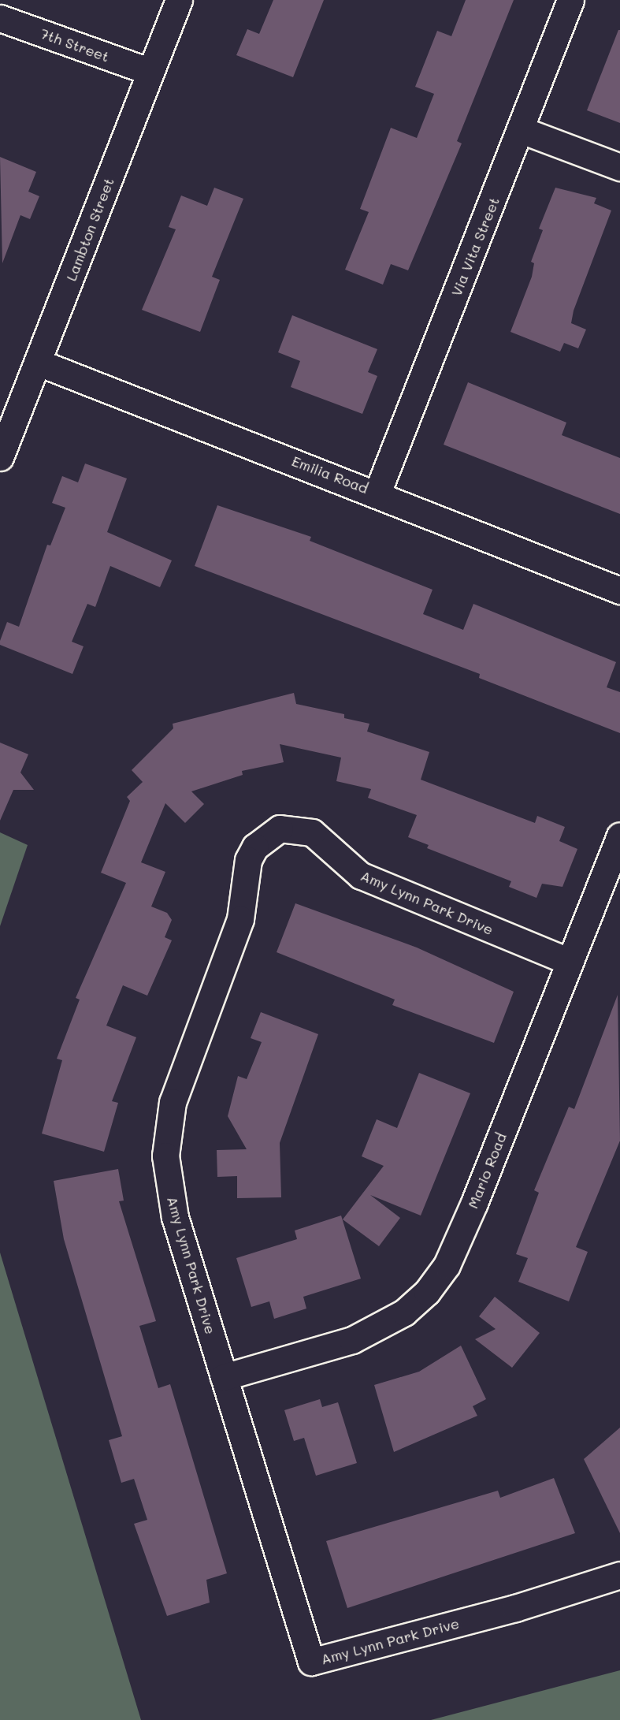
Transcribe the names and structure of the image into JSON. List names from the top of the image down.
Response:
{
  "streets": {
    "street": [
      "7th Street",
      "Lambton Street",
      "Via Vita Street",
      "Emilia Road",
      "Amy Lynn Park Drive",
      "Mario Road"
    ]
  },
  "crossings": [
    ["7th Street", "Lambton Street"],
    ["Lambton Street", "Emilia Road"],
    ["Via Vita Street", "Emilia Road"],
    ["Amy Lynn Park Drive", "Mario Road"]
  ]
}
